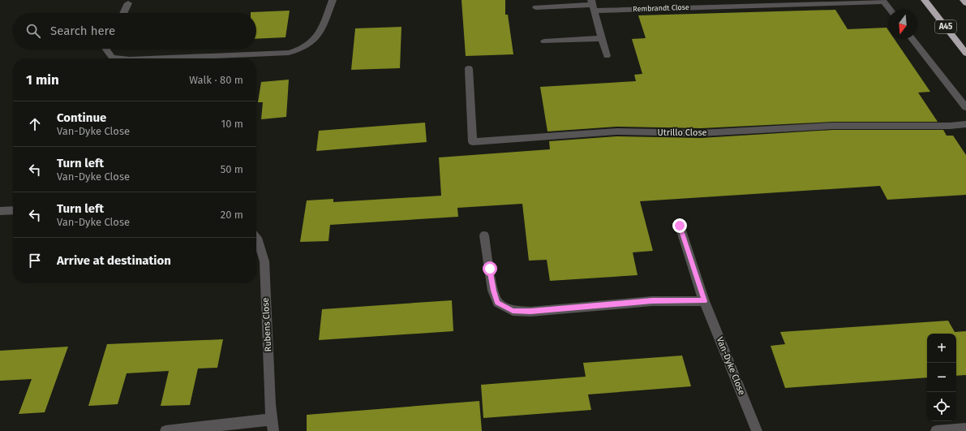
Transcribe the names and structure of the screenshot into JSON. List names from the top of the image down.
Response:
{
  "streets": {
    "highway": ["A45"],
    "street": [
      "Rembrandt Close",
      "Utrillo Close",
      "Rubens Close",
      "Van-Dyke Close"
    ]
  },
  "north": "bottom",
  "page": {
    "search": "Search here",
    "heading": ["1 min", "Walk · 80 m"],
    "list": [
      ["Continue", "Van-Dyke Close", "10 m"],
      ["Turn left", "Van-Dyke Close", "50 m"],
      ["Turn left", "Van-Dyke Close", "20 m"],
      "Arrive at destination"
    ],
    "map_buttons": ["+", "−"]
  }
}
